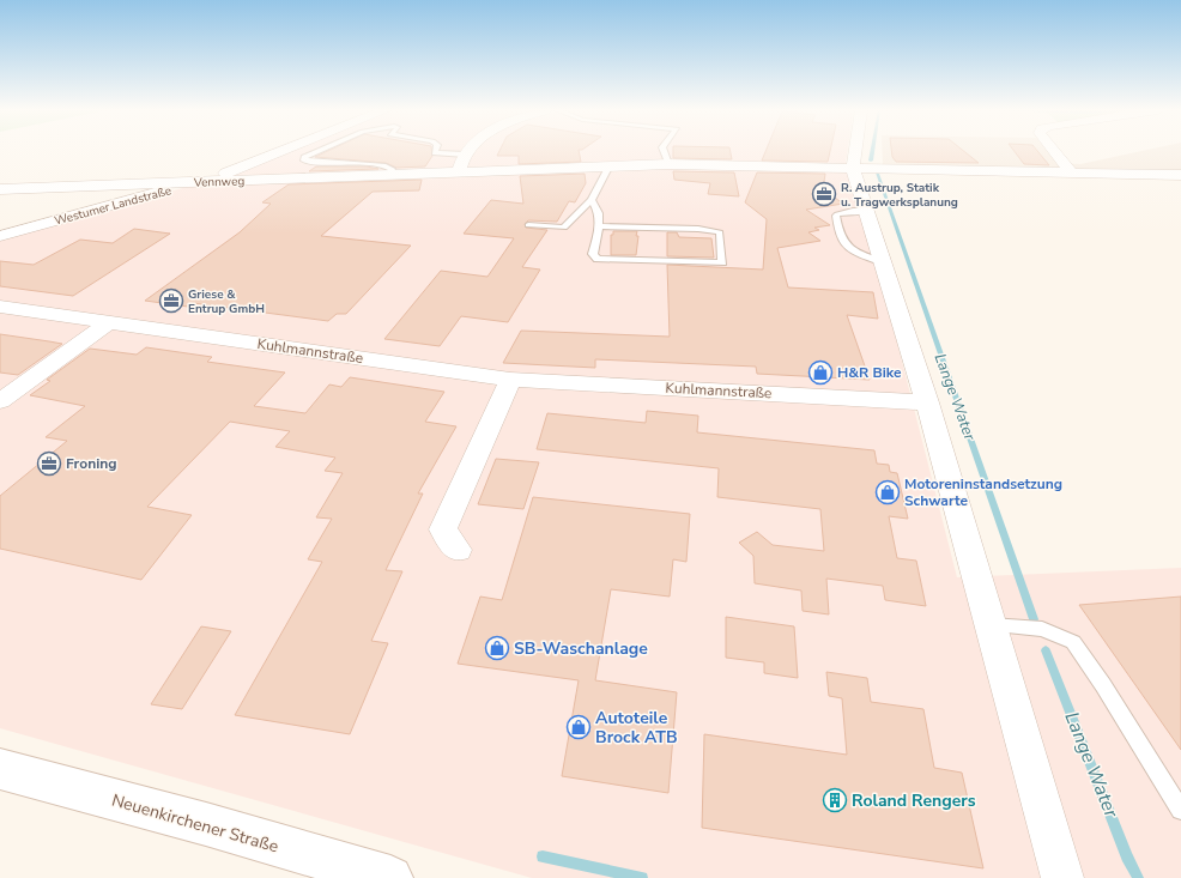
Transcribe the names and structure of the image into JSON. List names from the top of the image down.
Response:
{
  "streets": {
    "main road": ["Neuenkirchener Straße"],
    "street": ["Vennweg", "Westumer Landstraße", "Kuhlmannstraße"]
  },
  "crossings": [
    ["Vennweg", "Westumer Landstraße"]
  ],
  "water": ["Lange Water"],
  "places": {
    "office": ["R. Austrup, Statik u. Tragwerksplanung", "Griese & Entrup GmbH", "Froning"],
    "shop": [
      "H&R Bike",
      "Motoreninstandsetzung Schwarte",
      "SB-Waschanlage",
      "Autoteile Brock ATB"
    ],
    "building": ["Roland Rengers"]
  }
}
